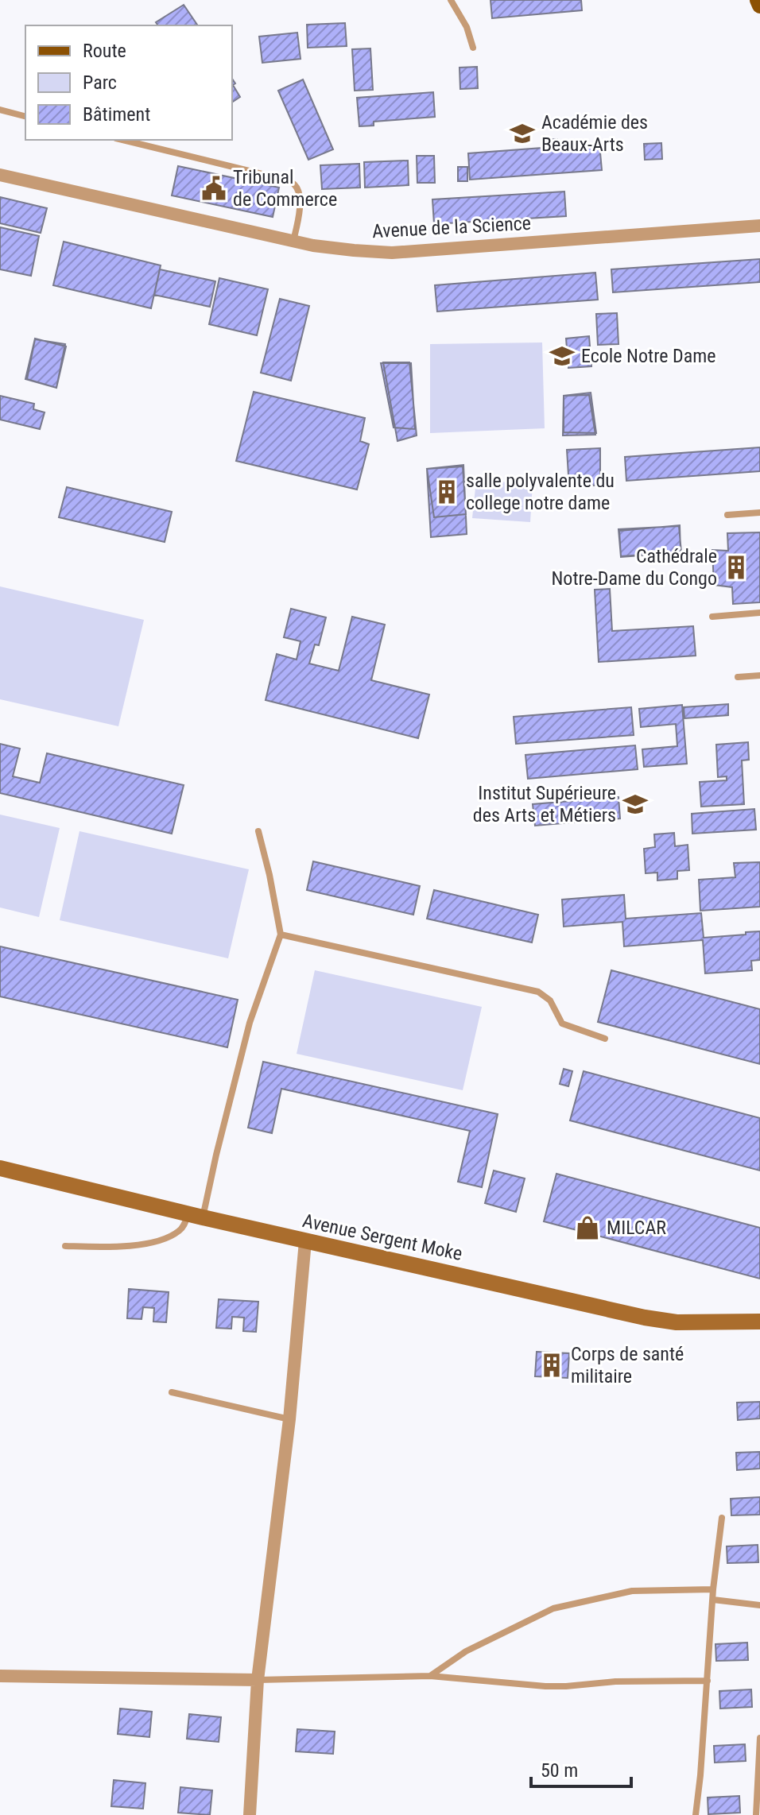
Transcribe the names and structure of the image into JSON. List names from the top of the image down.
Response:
{
  "streets": {
    "main road": ["Avenue Sergent Moke"],
    "street": ["Avenue de la Science"]
  },
  "places": {
    "school or university": ["Académie des Beaux-Arts", "Ecole Notre Dame", "Institut Supérieure des Arts et Métiers"],
    "public building": ["Tribunal de Commerce"],
    "building": ["salle polyvalente du college notre dame", "Cathédrale Notre-Dame du Congo", "Corps de santé militaire"],
    "shop": ["MILCAR"]
  },
  "legend": ["Route", "Parc", "Bâtiment"],
  "scale_bar": "50 m"
}
